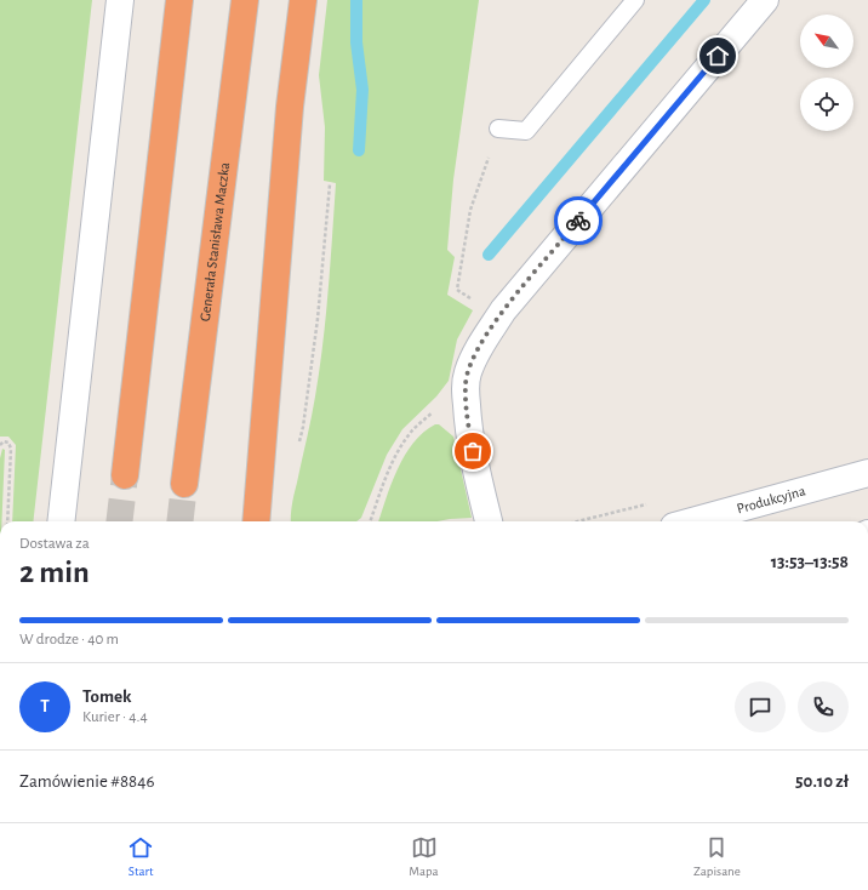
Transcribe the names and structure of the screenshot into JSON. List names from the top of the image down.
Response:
{
  "streets": {
    "highway": ["Generała Stanisława Maczka"],
    "main road": ["Produkcyjna"]
  },
  "north": "top left",
  "page": {
    "heading": ["2 min", "Dostawa za", "13:53–13:58"],
    "panel": [
      "Tomek",
      "Kurier · 4.4",
      "Zamówienie #8846",
      "50.10 zł"
    ],
    "bar": "W drodze · 40 m",
    "round": "T",
    "tabs": ["Start", "Mapa", "Zapisane"]
  }
}
